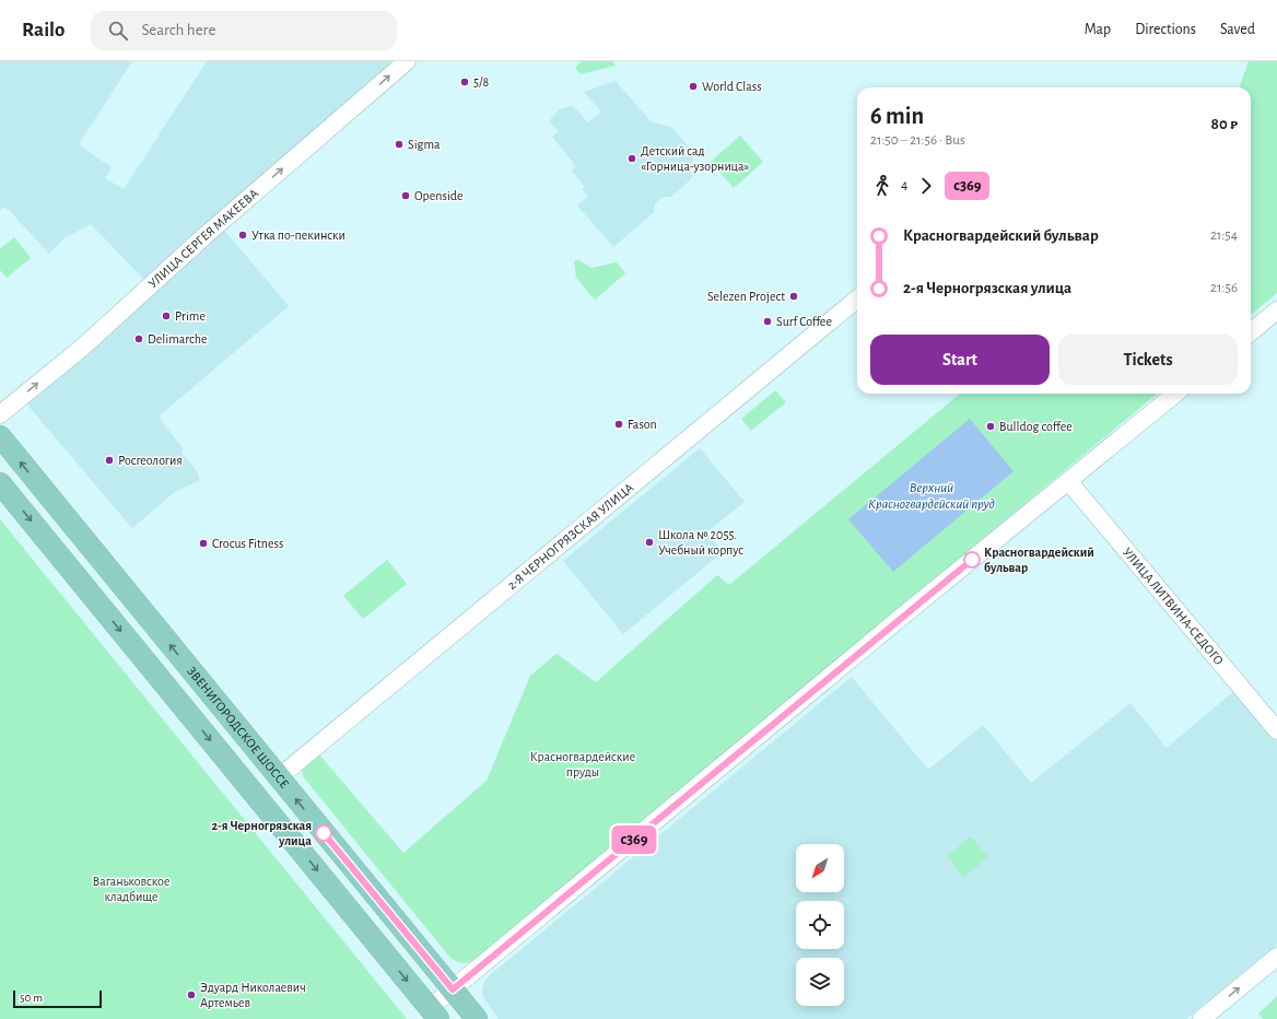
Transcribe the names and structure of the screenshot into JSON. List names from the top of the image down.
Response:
{
  "streets": {
    "main road": ["ЗВЕНИГОРОДСКОЕ ШОССЕ"],
    "street": ["УЛИЦА СЕРГЕЯ МАКЕЕВА", "2-Я ЧЕРНОГРЯЗСКАЯ УЛИЦА", "УЛИЦА ЛИТВИНА-СЕДОГО"]
  },
  "crossings": [
    ["2-Я ЧЕРНОГРЯЗСКАЯ УЛИЦА", "ЗВЕНИГОРОДСКОЕ ШОССЕ"]
  ],
  "one_way": ["УЛИЦА СЕРГЕЯ МАКЕЕВА"],
  "water": ["Верхний Красногвардейский пруд"],
  "parks": ["Красногвардейские пруды", "Ваганьковское кладбище"],
  "places": [
    "5/8",
    "World Class",
    "Sigma",
    "Детский сад «Горница-узорница»",
    "Openside",
    "Утка по-пекински",
    "Selezen Project",
    "Prime",
    "Surf Coffee",
    "Delimarche",
    "Fason",
    "Bulldog coffee",
    "Росгеология",
    "Школа № 2055. Учебный корпус",
    "Crocus Fitness",
    "Красногвардейский бульвар",
    "2-я Черногрязская улица",
    "Эдуард Николаевич Артемьев"
  ],
  "lines": ["bus line с369"],
  "scale_bar": "50 m",
  "north": "bottom left",
  "page": {
    "header": "Railo",
    "search": "Search here",
    "nav": ["Map", "Directions", "Saved"],
    "on_map": "с369",
    "heading": ["6 min", "21:50 – 21:56 · Bus", "80 ₽"],
    "legs": ["4", "с369"],
    "list": [
      {
        "name": "Красногвардейский бульвар",
        "value": "21:54"
      },
      {
        "name": "2-я Черногрязская улица",
        "value": "21:56"
      }
    ],
    "buttons": ["Start", "Tickets"],
    "scale": "50 m"
  }
}
